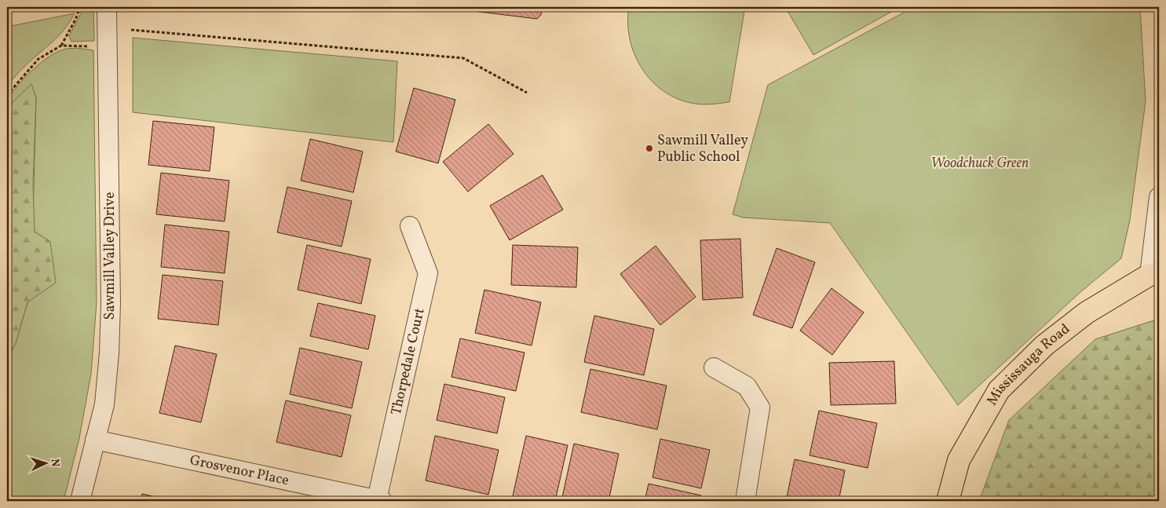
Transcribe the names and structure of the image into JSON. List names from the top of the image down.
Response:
{
  "streets": {
    "main road": ["Mississauga Road"],
    "street": ["Sawmill Valley Drive", "Thorpedale Court", "Grosvenor Place"]
  },
  "crossings": [
    ["Sawmill Valley Drive", "Grosvenor Place"],
    ["Thorpedale Court", "Grosvenor Place"]
  ],
  "parks": ["Woodchuck Green"],
  "places": ["Sawmill Valley Public School"],
  "north": "right"
}
